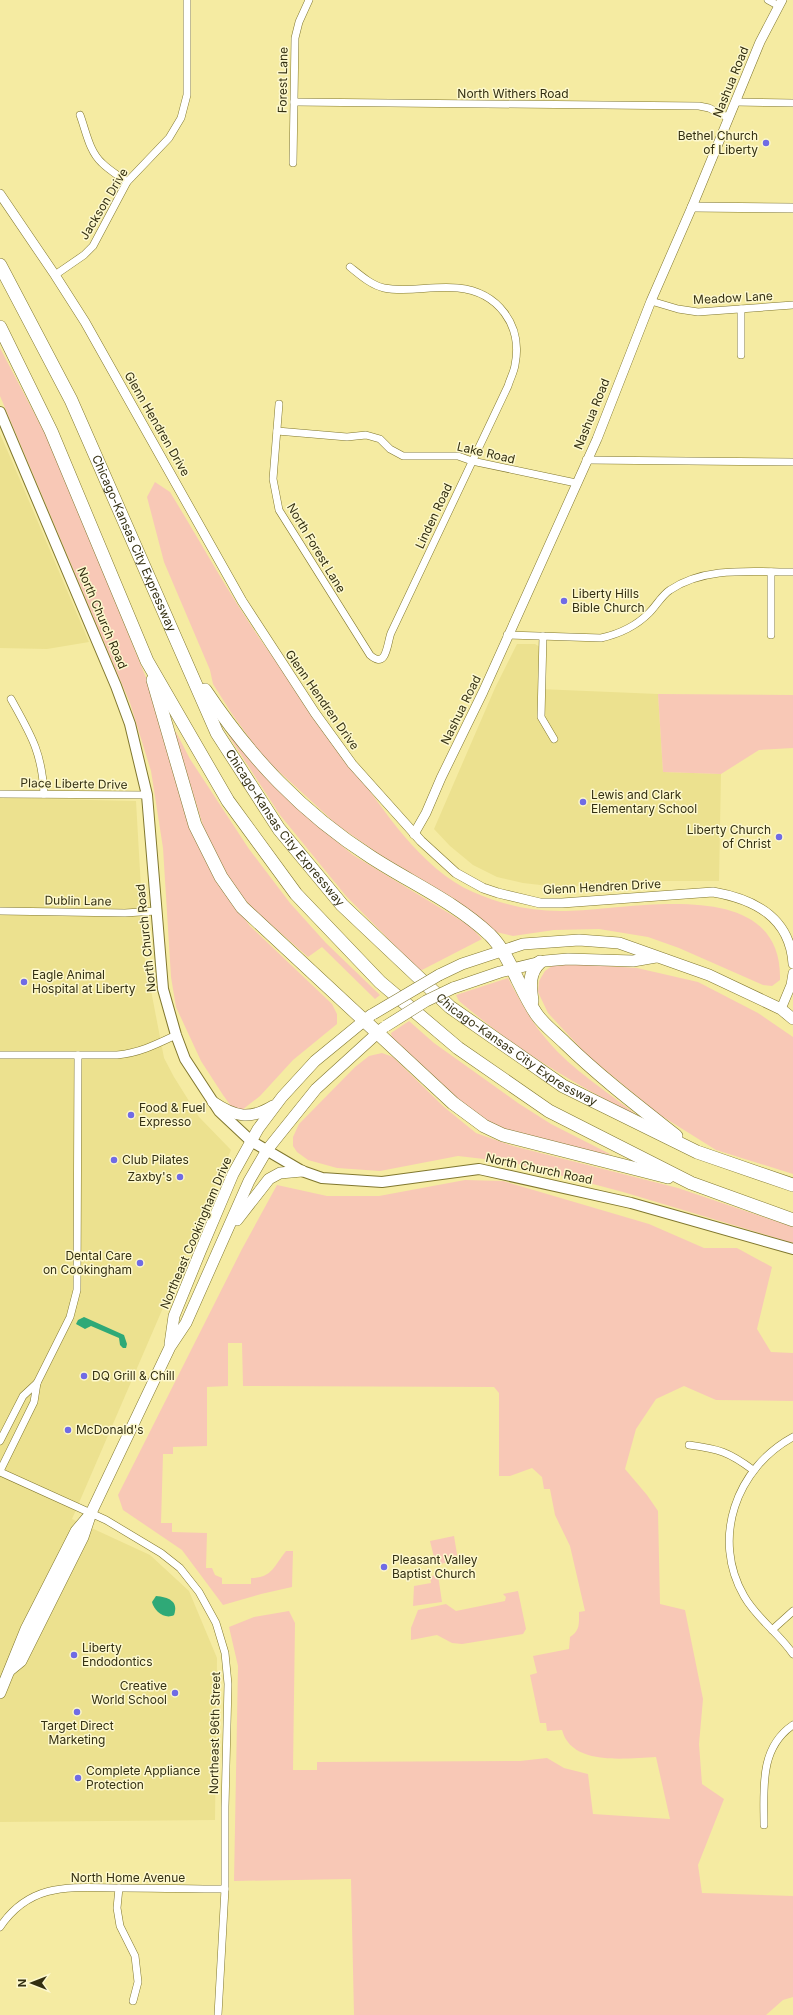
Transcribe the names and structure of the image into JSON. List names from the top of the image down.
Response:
{
  "streets": {
    "highway": ["Chicago-Kansas City Expressway"],
    "main road": ["North Church Road", "Northeast Cookingham Drive"],
    "street": [
      "Forest Lane",
      "Nashua Road",
      "North Withers Road",
      "Jackson Drive",
      "Meadow Lane",
      "Glenn Hendren Drive",
      "Lake Road",
      "Linden Road",
      "North Forest Lane",
      "Place Liberte Drive",
      "Dublin Lane",
      "Northeast 96th Street",
      "North Home Avenue"
    ]
  },
  "crossings": [
    ["Forest Lane", "North Withers Road"],
    ["Nashua Road", "North Withers Road"],
    ["Nashua Road", "Meadow Lane"],
    ["Nashua Road", "Glenn Hendren Drive"],
    ["Nashua Road", "Lake Road"],
    ["Jackson Drive", "Glenn Hendren Drive"],
    ["Lake Road", "Linden Road"],
    ["Lake Road", "North Forest Lane"],
    ["Linden Road", "North Forest Lane"],
    ["North Church Road", "Place Liberte Drive"],
    ["North Church Road", "Dublin Lane"],
    ["North Church Road", "Northeast Cookingham Drive"],
    ["Northeast Cookingham Drive", "Northeast 96th Street"],
    ["Northeast 96th Street", "North Home Avenue"]
  ],
  "places": [
    "Bethel Church of Liberty",
    "Liberty Hills Bible Church",
    "Lewis and Clark Elementary School",
    "Liberty Church of Christ",
    "Eagle Animal Hospital at Liberty",
    "Food & Fuel Expresso",
    "Club Pilates",
    "Zaxby's",
    "Dental Care on Cookingham",
    "DQ Grill & Chill",
    "McDonald's",
    "Pleasant Valley Baptist Church",
    "Liberty Endodontics",
    "Creative World School",
    "Target Direct Marketing",
    "Complete Appliance Protection"
  ],
  "north": "left"
}
